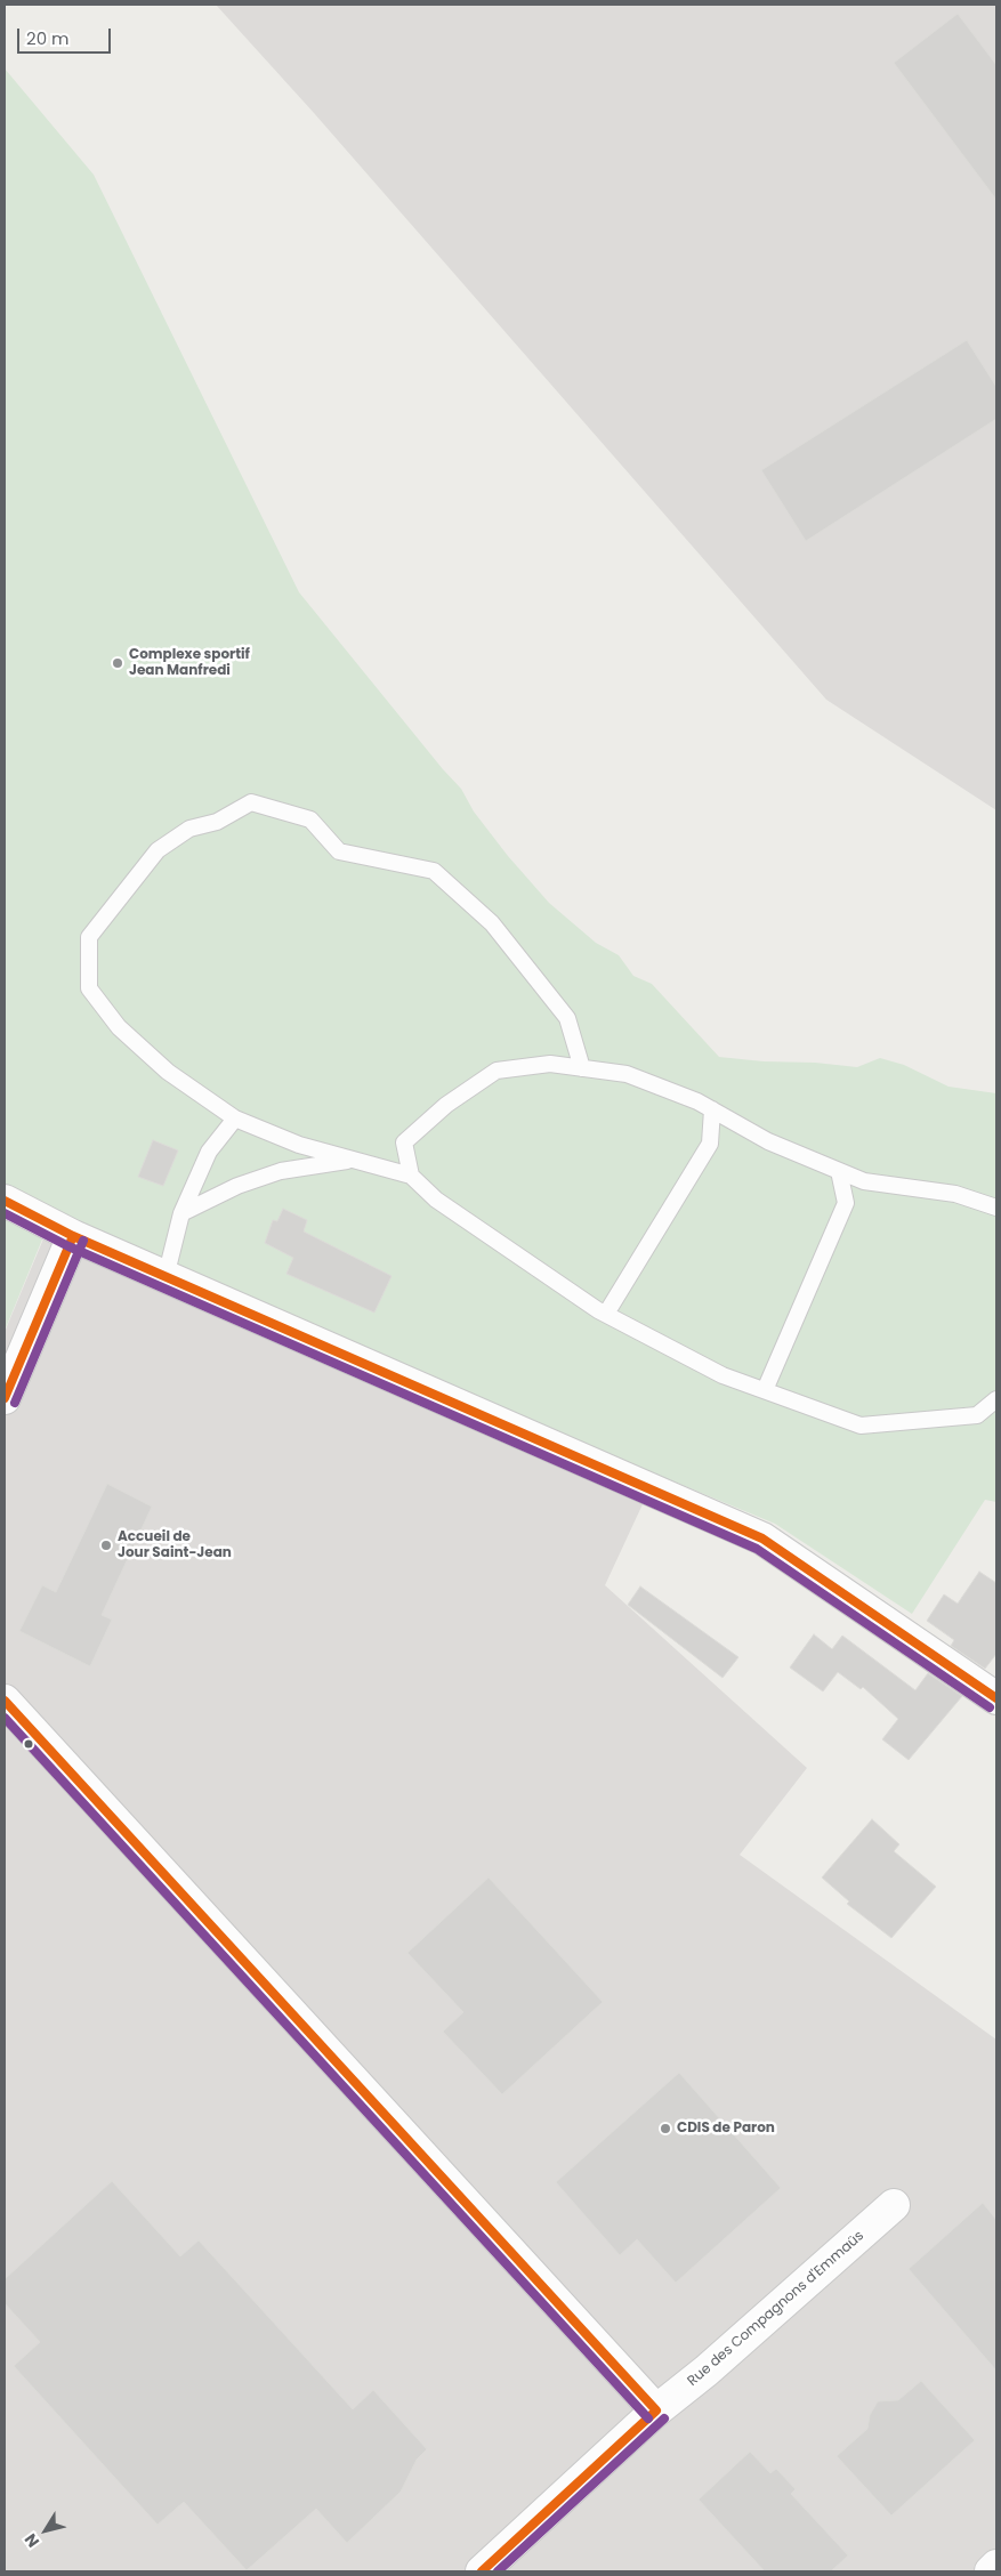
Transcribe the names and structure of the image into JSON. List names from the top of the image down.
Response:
{
  "streets": {
    "street": ["Rue des Compagnons d'Emmaüs"]
  },
  "places": ["Complexe sportif Jean Manfredi", "Accueil de Jour Saint-Jean", "CDIS de Paron"],
  "scale_bar": "20 m",
  "north": "bottom left"
}
